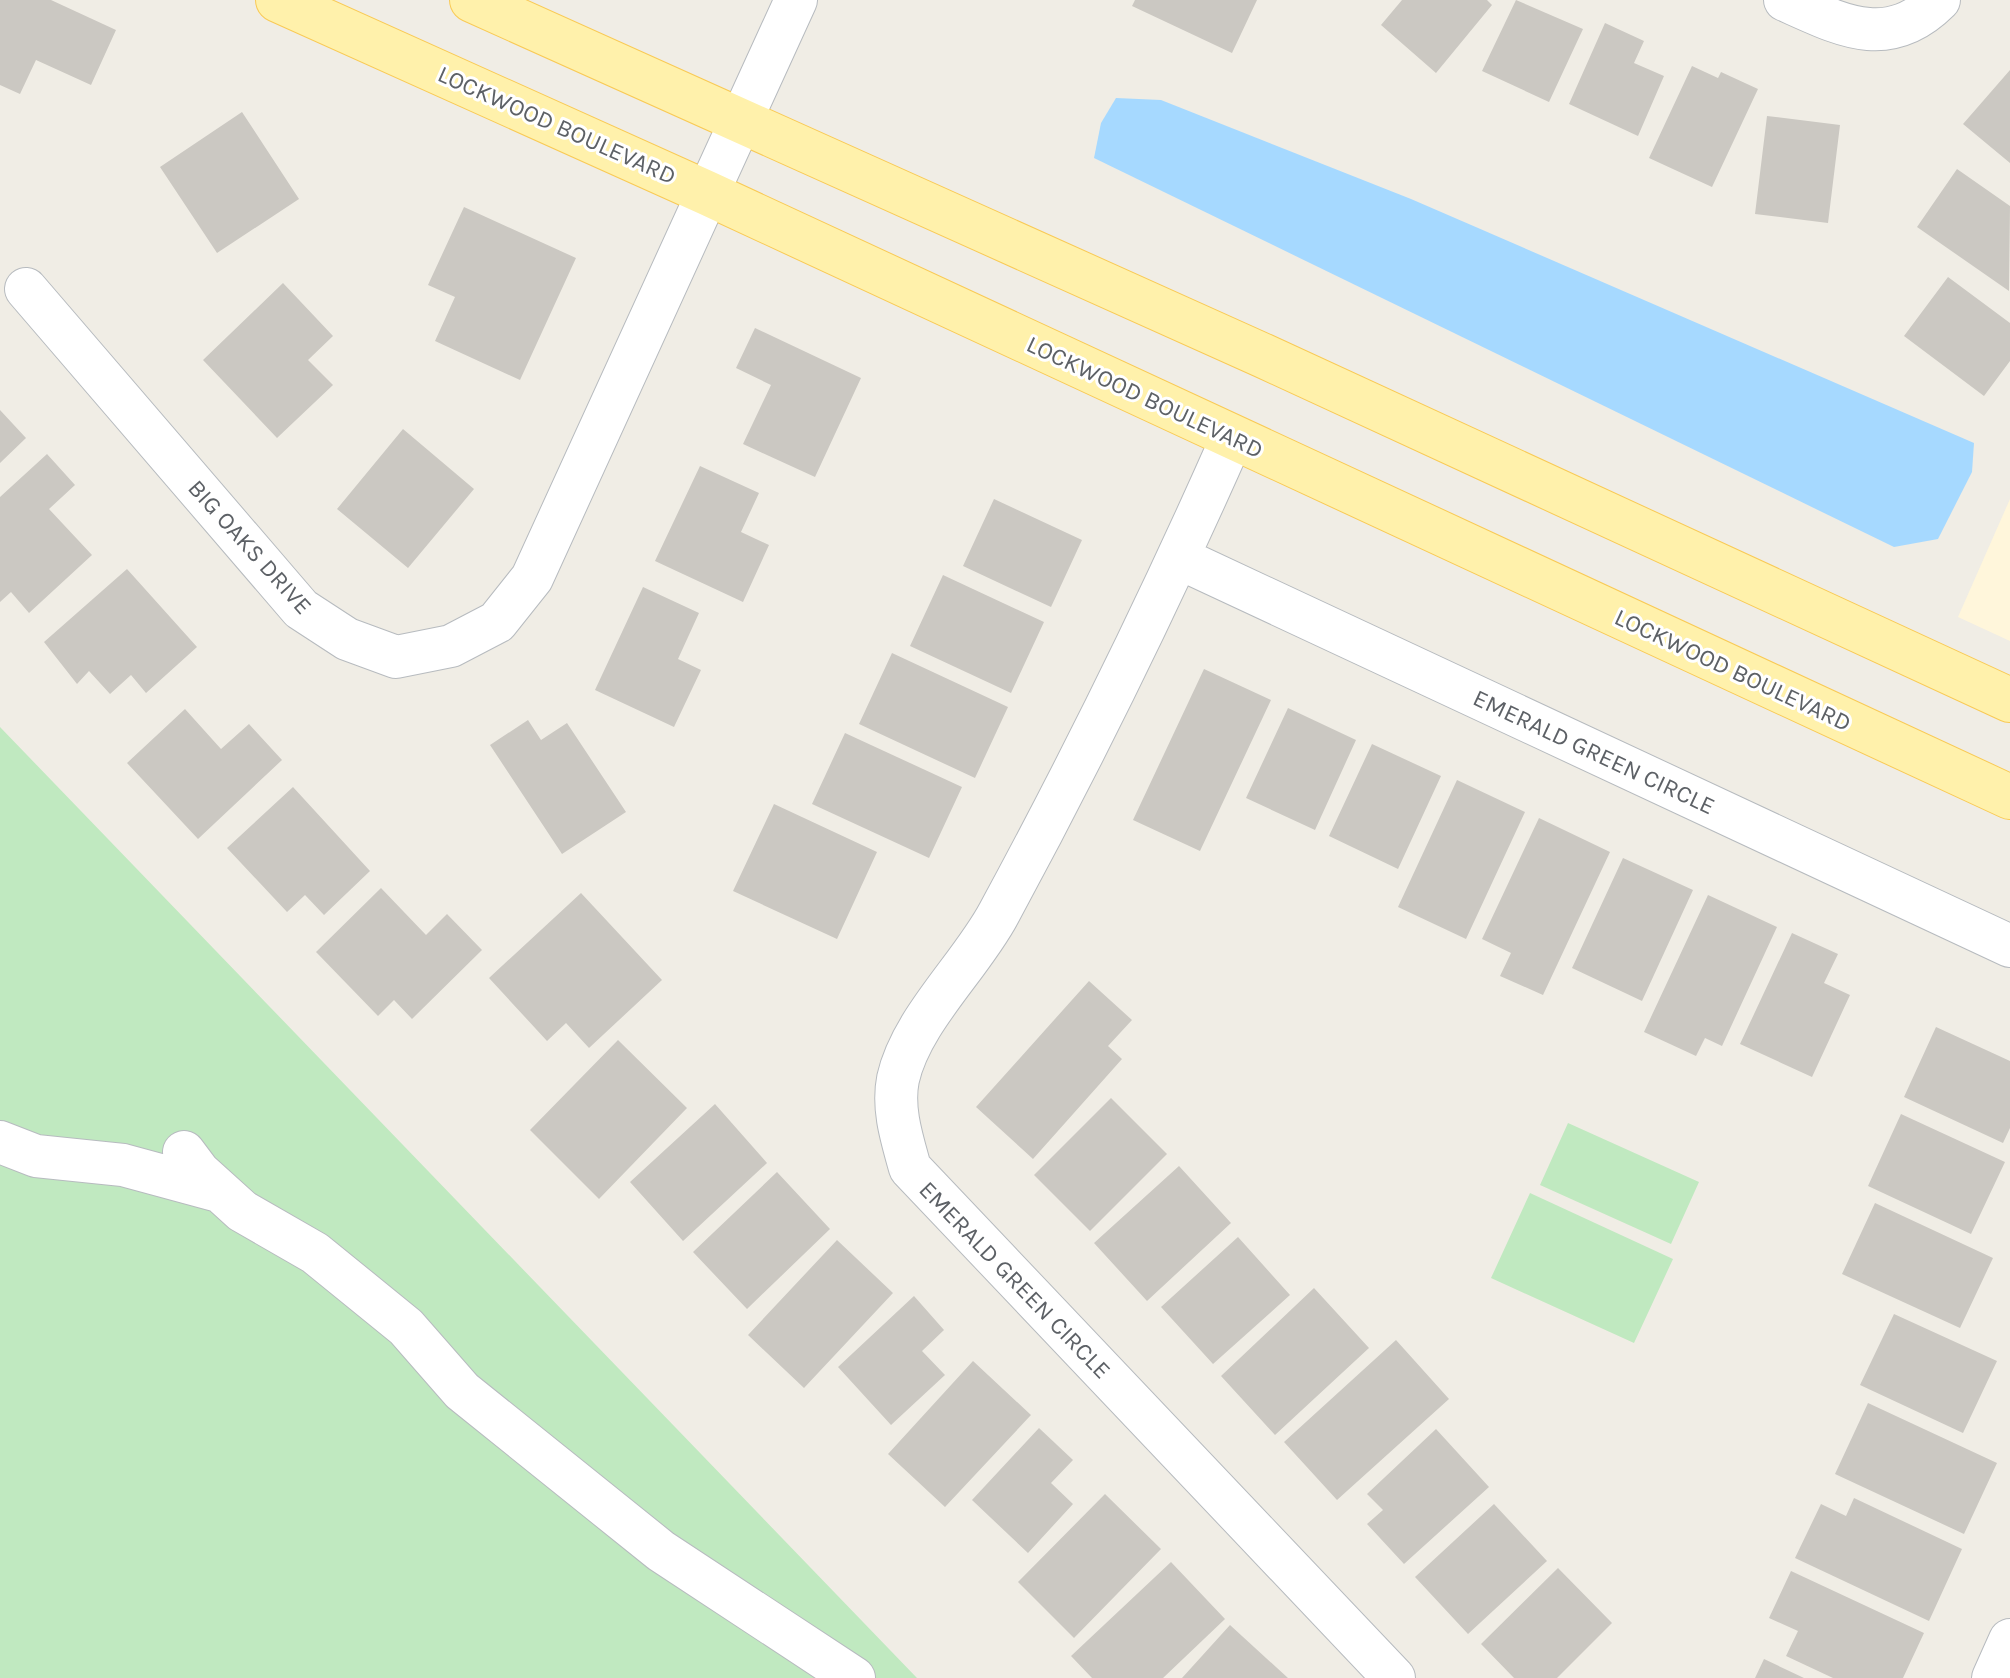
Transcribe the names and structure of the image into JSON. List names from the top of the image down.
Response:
{
  "streets": {
    "main road": ["LOCKWOOD BOULEVARD"],
    "street": ["BIG OAKS DRIVE", "EMERALD GREEN CIRCLE"]
  },
  "crossings": [
    ["LOCKWOOD BOULEVARD", "BIG OAKS DRIVE"],
    ["LOCKWOOD BOULEVARD", "EMERALD GREEN CIRCLE"]
  ]
}
